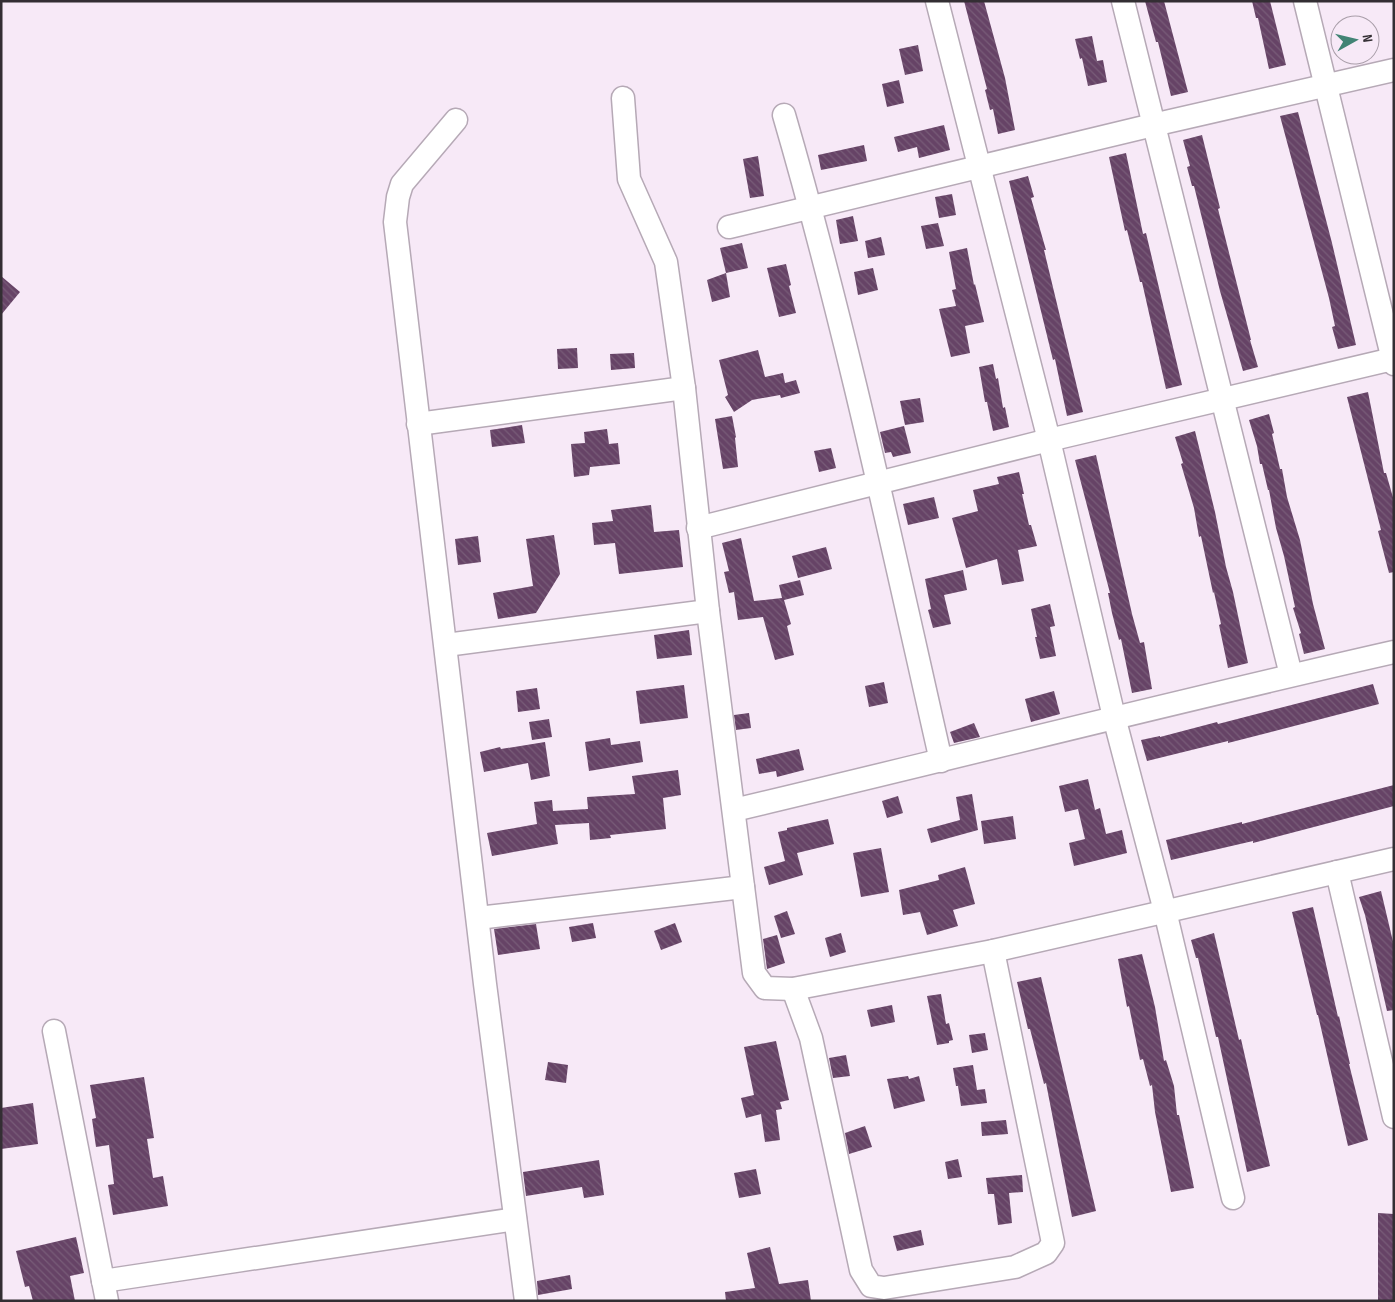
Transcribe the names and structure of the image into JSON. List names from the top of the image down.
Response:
{
  "north": "right"
}
